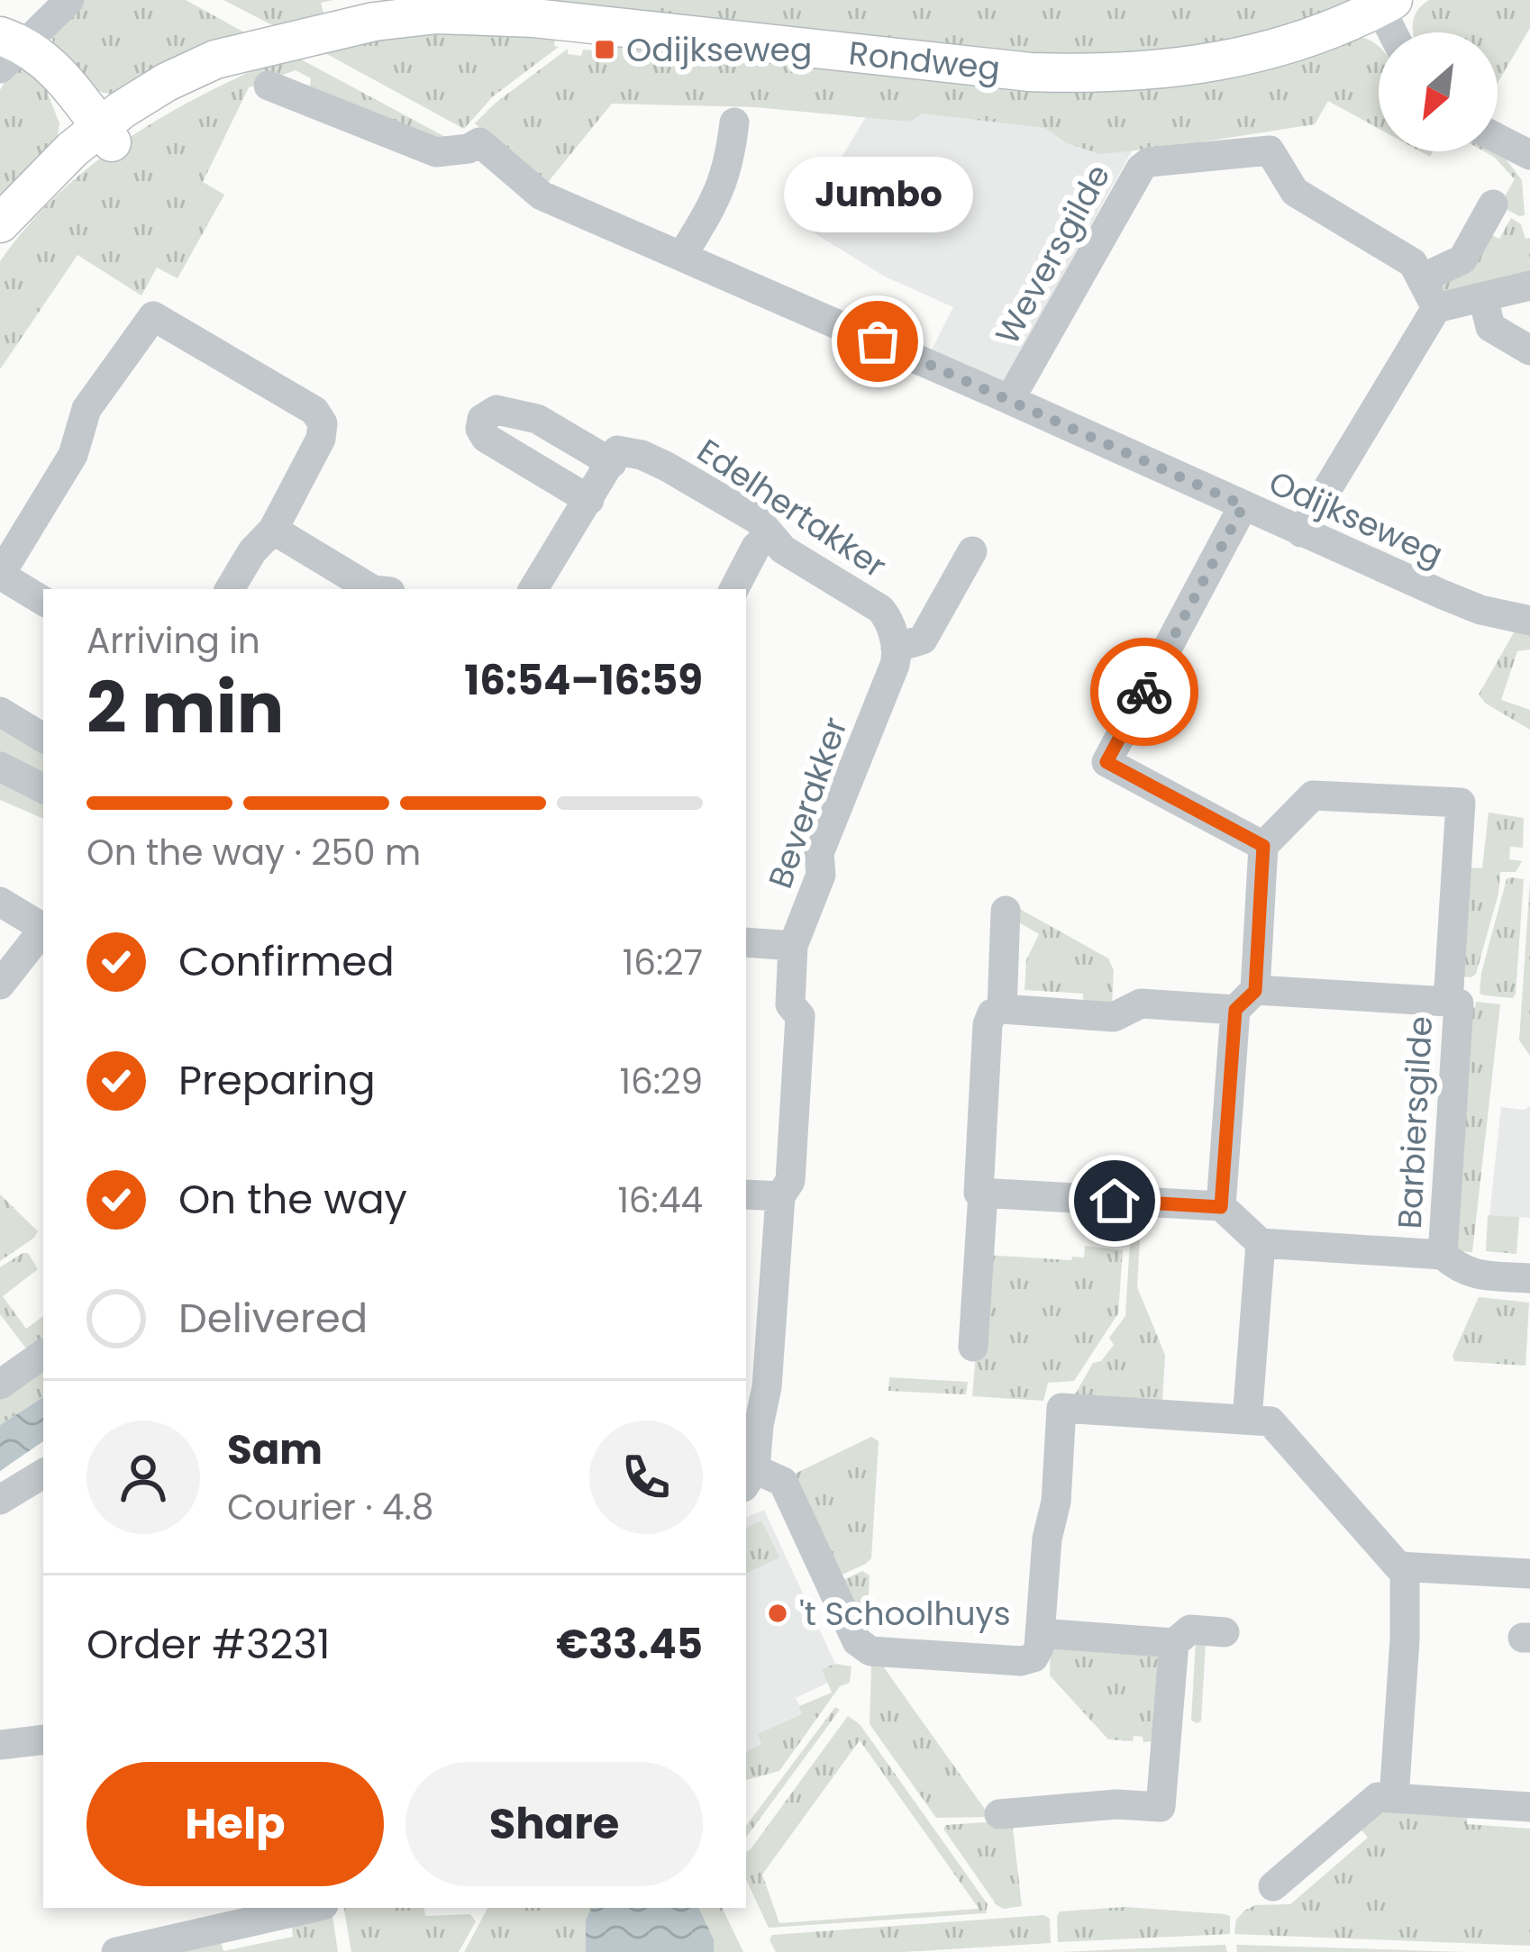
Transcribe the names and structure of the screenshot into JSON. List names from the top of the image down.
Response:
{
  "streets": {
    "main road": ["Rondweg"],
    "street": [
      "Weversgilde",
      "Edelhertakker",
      "Odijkseweg",
      "Beverakker",
      "Barbiersgilde"
    ]
  },
  "crossings": [
    ["Rondweg", "Odijkseweg"],
    ["Edelhertakker", "Beverakker"]
  ],
  "places": {
    "transit": ["Odijkseweg"],
    "other": ["Jumbo", "'t Schoolhuys"]
  },
  "north": "bottom left",
  "page": {
    "bubble": "Jumbo",
    "heading": ["2 min", "Arriving in", "16:54–16:59"],
    "panel": [
      "Sam",
      "Courier · 4.8",
      "Order #3231",
      "€33.45"
    ],
    "bar": "On the way · 250 m",
    "list": [
      ["Confirmed", "16:27"],
      ["Preparing", "16:29"],
      ["On the way", "16:44"],
      "Delivered"
    ],
    "buttons": ["Help", "Share"]
  }
}
